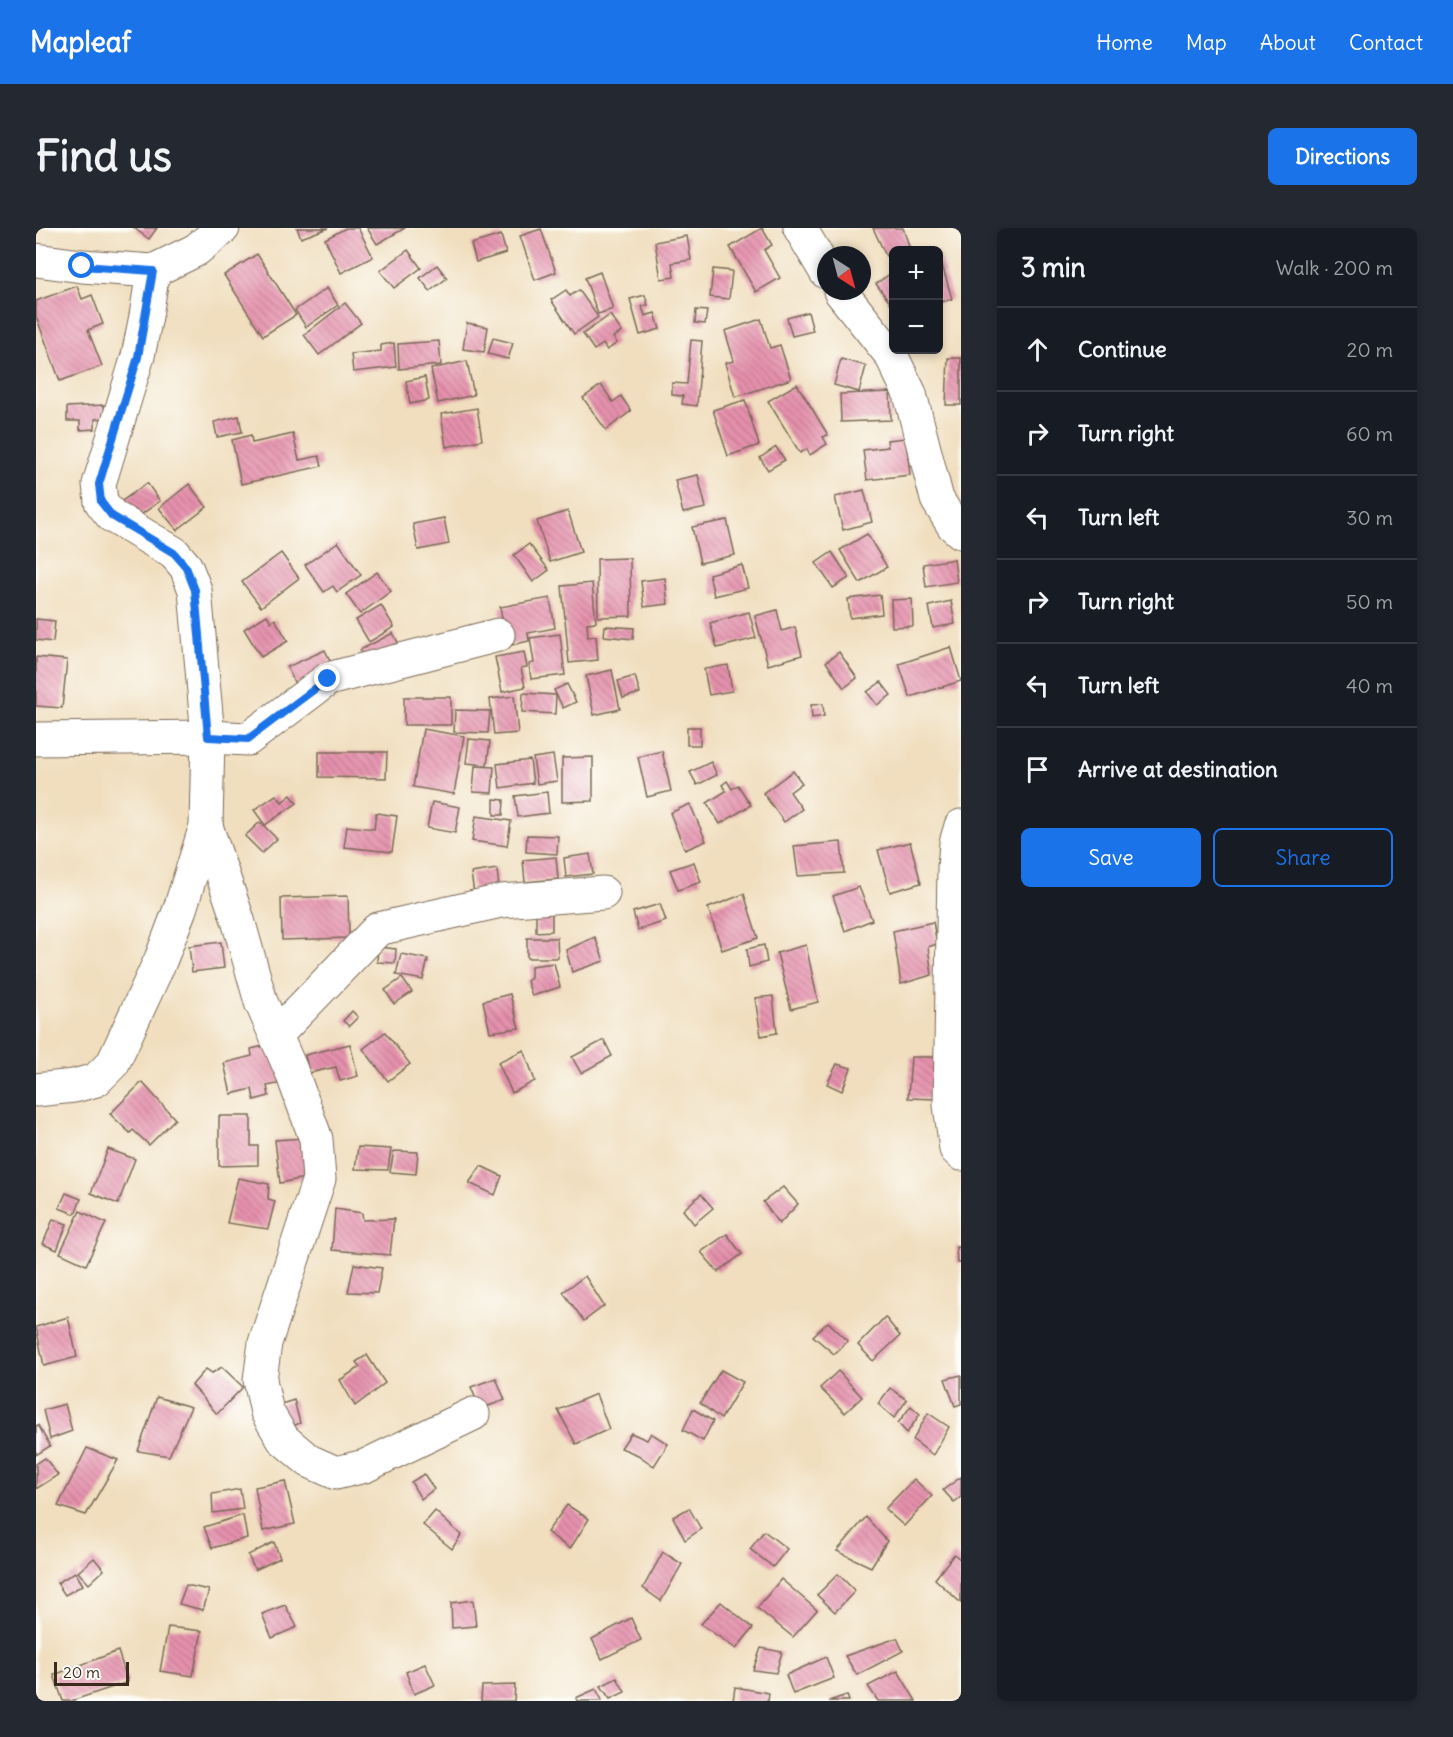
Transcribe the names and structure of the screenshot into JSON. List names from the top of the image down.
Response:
{
  "scale_bar": "20 m",
  "north": "bottom right",
  "page": {
    "header": "Mapleaf",
    "nav": [
      "Home",
      "Map",
      "About",
      "Contact"
    ],
    "buttons": [
      "Directions",
      ["Save", "Share"]
    ],
    "title": "Find us",
    "heading": ["3 min", "Walk · 200 m"],
    "map_buttons": ["+", "−"],
    "list": [
      ["Continue", "20 m"],
      ["Turn right", "60 m"],
      ["Turn left", "30 m"],
      ["Turn right", "50 m"],
      ["Turn left", "40 m"],
      "Arrive at destination"
    ],
    "scale": "20 m"
  }
}
